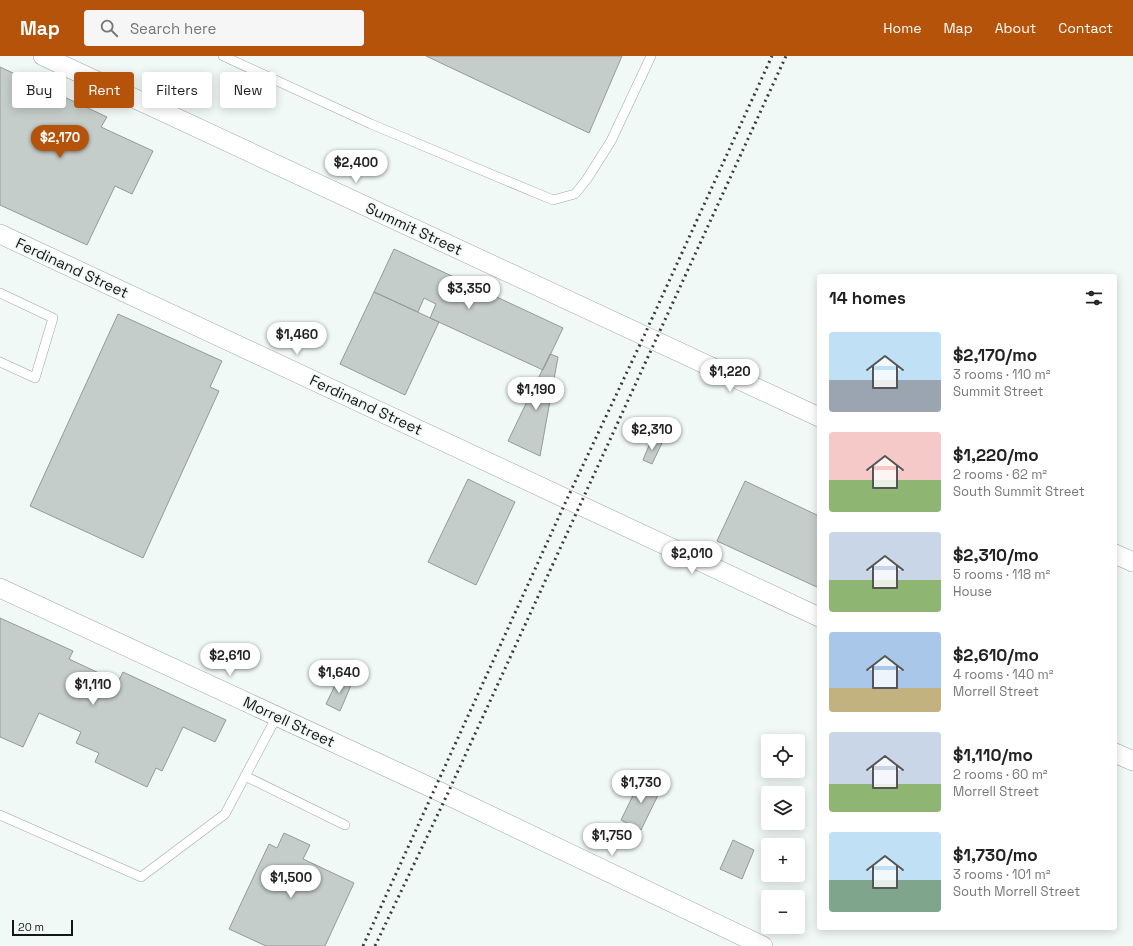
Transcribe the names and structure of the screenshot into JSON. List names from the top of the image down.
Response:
{
  "streets": {
    "street": ["Summit Street", "Ferdinand Street", "Morrell Street"]
  },
  "scale_bar": "20 m",
  "page": {
    "header": "Map",
    "search": "Search here",
    "nav": [
      "Home",
      "Map",
      "About",
      "Contact"
    ],
    "chip": [
      "Buy",
      "Rent",
      "Filters",
      "New"
    ],
    "price": [
      "$2,170",
      "$2,400",
      "$3,350",
      "$1,460",
      "$1,220",
      "$1,190",
      "$2,310",
      "$2,010",
      "$2,610",
      "$1,640",
      "$1,110",
      "$1,730",
      "$1,750",
      "$1,500"
    ],
    "heading": "14 homes",
    "list": [
      {
        "name": "$2,170/mo",
        "note": "3 rooms · 110 m² · Summit Street"
      },
      {
        "name": "$1,220/mo",
        "note": "2 rooms · 62 m² · South Summit Street"
      },
      {
        "name": "$2,310/mo",
        "note": "5 rooms · 118 m² · House"
      },
      {
        "name": "$2,610/mo",
        "note": "4 rooms · 140 m² · Morrell Street"
      },
      {
        "name": "$1,110/mo",
        "note": "2 rooms · 60 m² · Morrell Street"
      },
      {
        "name": "$1,730/mo",
        "note": "3 rooms · 101 m² · South Morrell Street"
      }
    ],
    "map_buttons": ["+", "−"],
    "scale": "20 m"
  }
}
